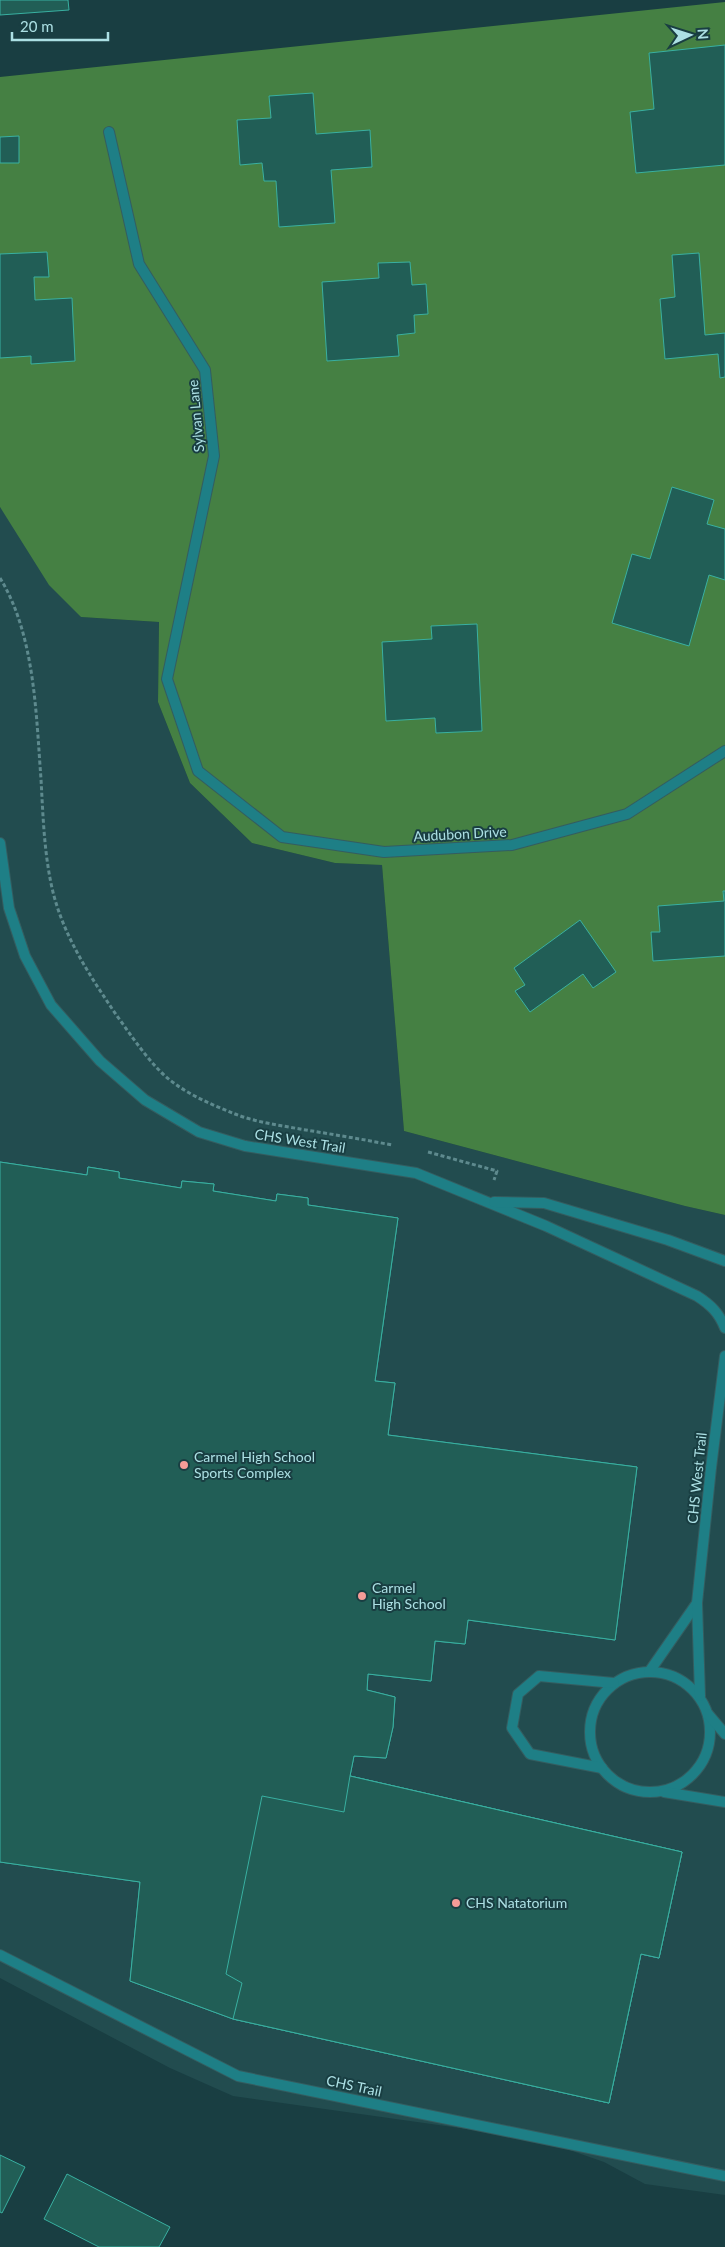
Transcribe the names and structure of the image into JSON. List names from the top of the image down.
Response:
{
  "streets": {
    "street": [
      "Sylvan Lane",
      "Audubon Drive",
      "CHS West Trail",
      "CHS Trail"
    ]
  },
  "crossings": [
    ["Sylvan Lane", "Audubon Drive"]
  ],
  "places": ["Carmel High School Sports Complex", "Carmel High School", "CHS Natatorium"],
  "scale_bar": "20 m",
  "north": "right"
}
